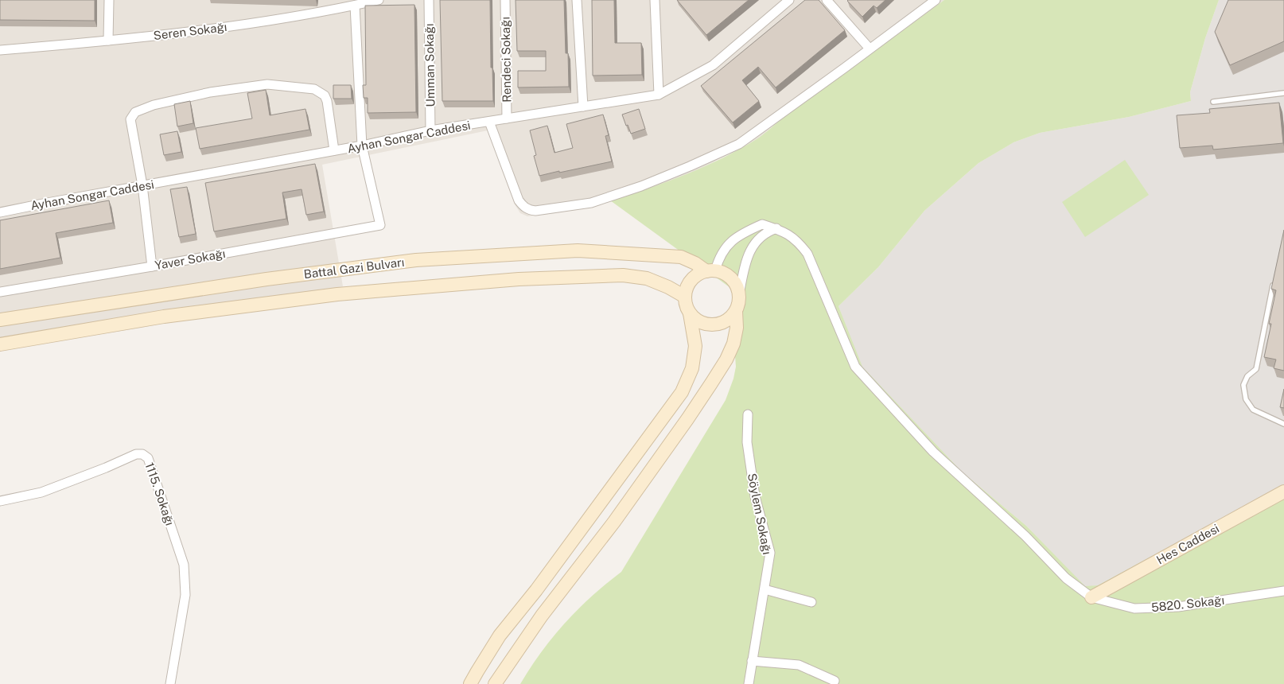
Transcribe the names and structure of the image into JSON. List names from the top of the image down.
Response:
{
  "streets": {
    "street": [
      "Seren Sokağı",
      "Rendeci Sokağı",
      "Umman Sokağı",
      "Ayhan Songar Caddesi",
      "Yaver Sokağı",
      "Battal Gazi Bulvarı",
      "1115. Sokağı",
      "Söylem Sokağı",
      "Hes Caddesi",
      "5820. Sokağı"
    ]
  },
  "crossings": [
    ["Rendeci Sokağı", "Ayhan Songar Caddesi"],
    ["Umman Sokağı", "Ayhan Songar Caddesi"],
    ["Ayhan Songar Caddesi", "Yaver Sokağı"],
    ["Hes Caddesi", "5820. Sokağı"]
  ]
}
